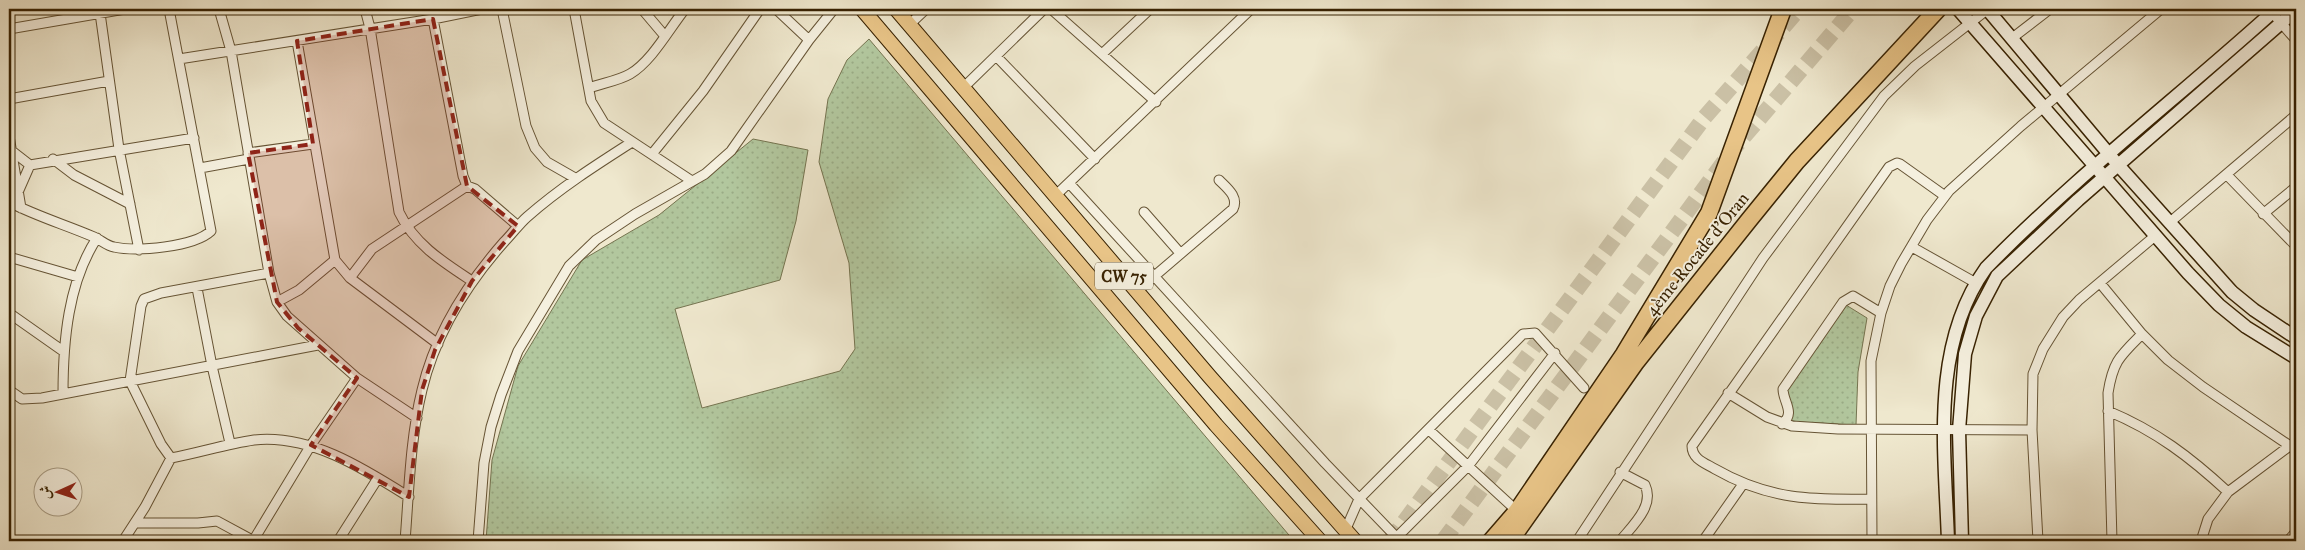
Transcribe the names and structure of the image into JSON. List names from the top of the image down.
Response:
{
  "streets": {
    "highway": ["4ème Rocade d'Oran"],
    "main road": ["CW 75"]
  },
  "north": "left"
}
